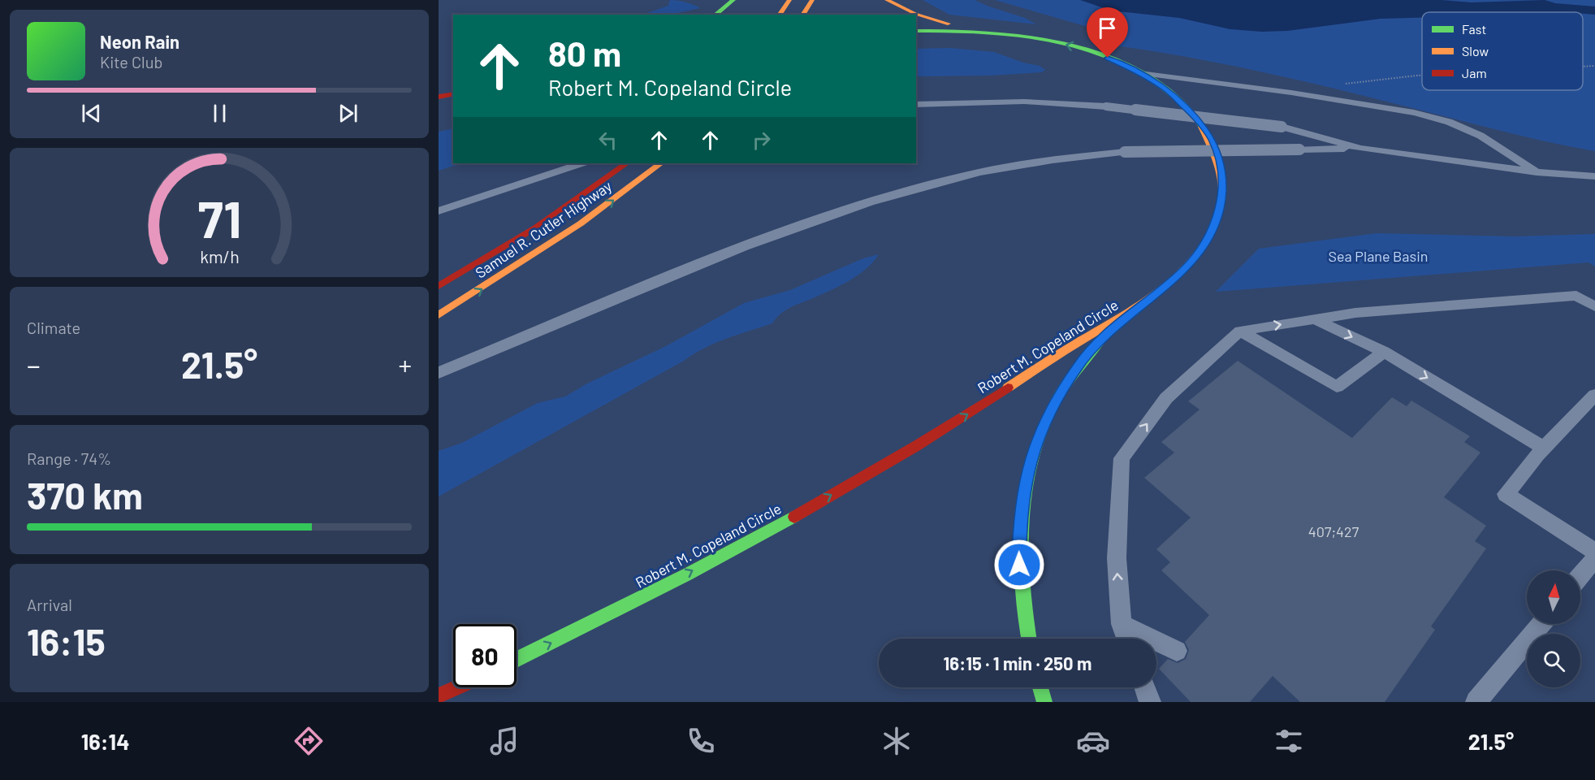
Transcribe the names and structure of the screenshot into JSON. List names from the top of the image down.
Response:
{
  "streets": {
    "highway": ["Samuel R. Cutler Highway", "Robert M. Copeland Circle"]
  },
  "parks": ["Sea Plane Basin"],
  "house_numbers": ["407;427"],
  "legend": ["Fast", "Slow", "Jam"],
  "north": "top",
  "page": {
    "turn": ["80 m", "Robert M. Copeland Circle"],
    "song": ["Neon Rain", "Kite Club"],
    "tile": [
      "Climate",
      ["Range · 74%", "370 km"],
      ["Arrival", "16:15"]
    ],
    "heat": ["−", "21.5°", "+"],
    "limit": "80",
    "trip": "16:15 · 1 min · 250 m",
    "tabs": ["16:14", "21.5°"],
    "gauge": ["71", "km/h"]
  }
}
